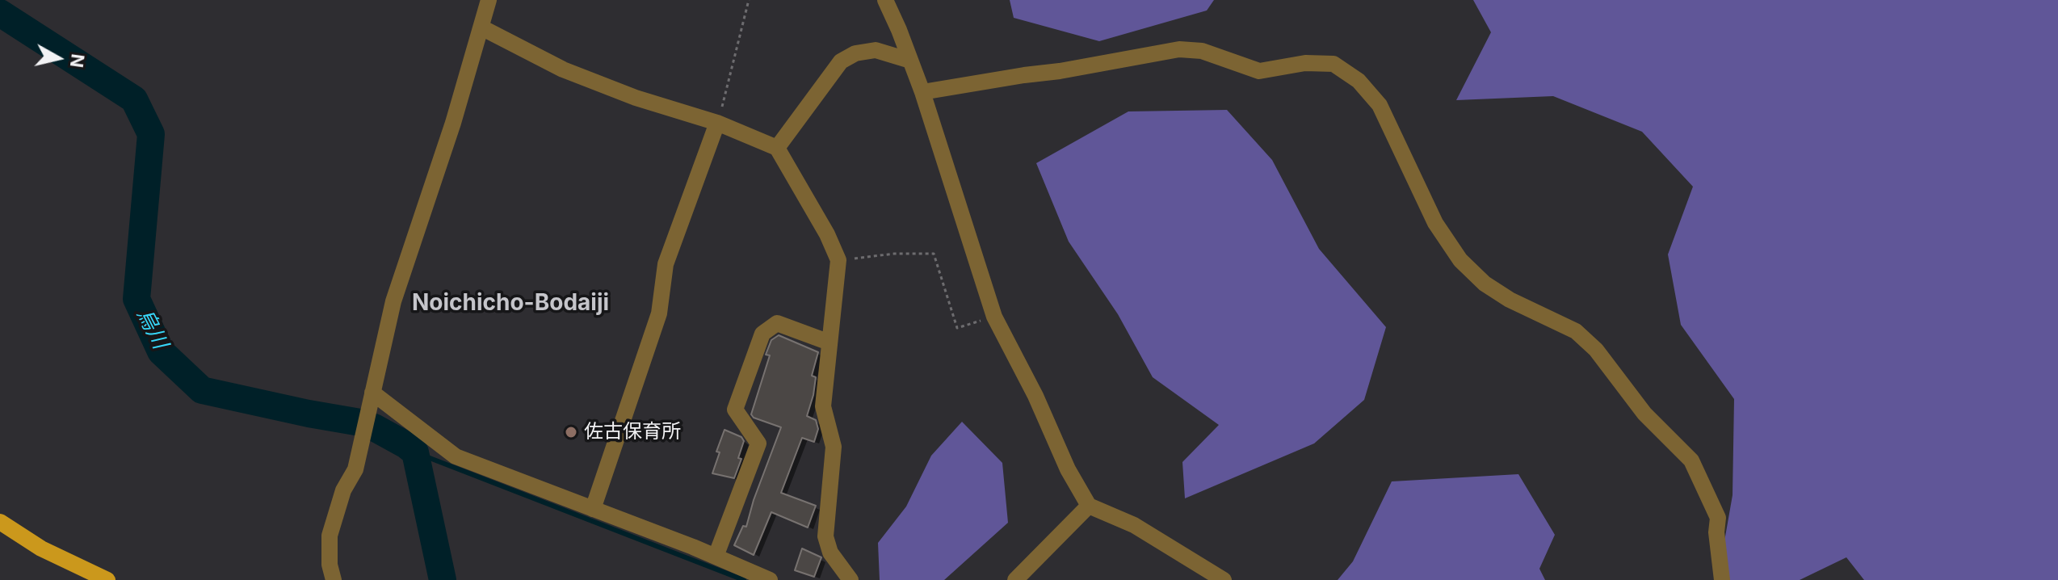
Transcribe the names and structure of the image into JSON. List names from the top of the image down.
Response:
{
  "districts": ["Noichicho-Bodaiji"],
  "water": ["烏川"],
  "places": ["佐古保育所"],
  "north": "right"
}
